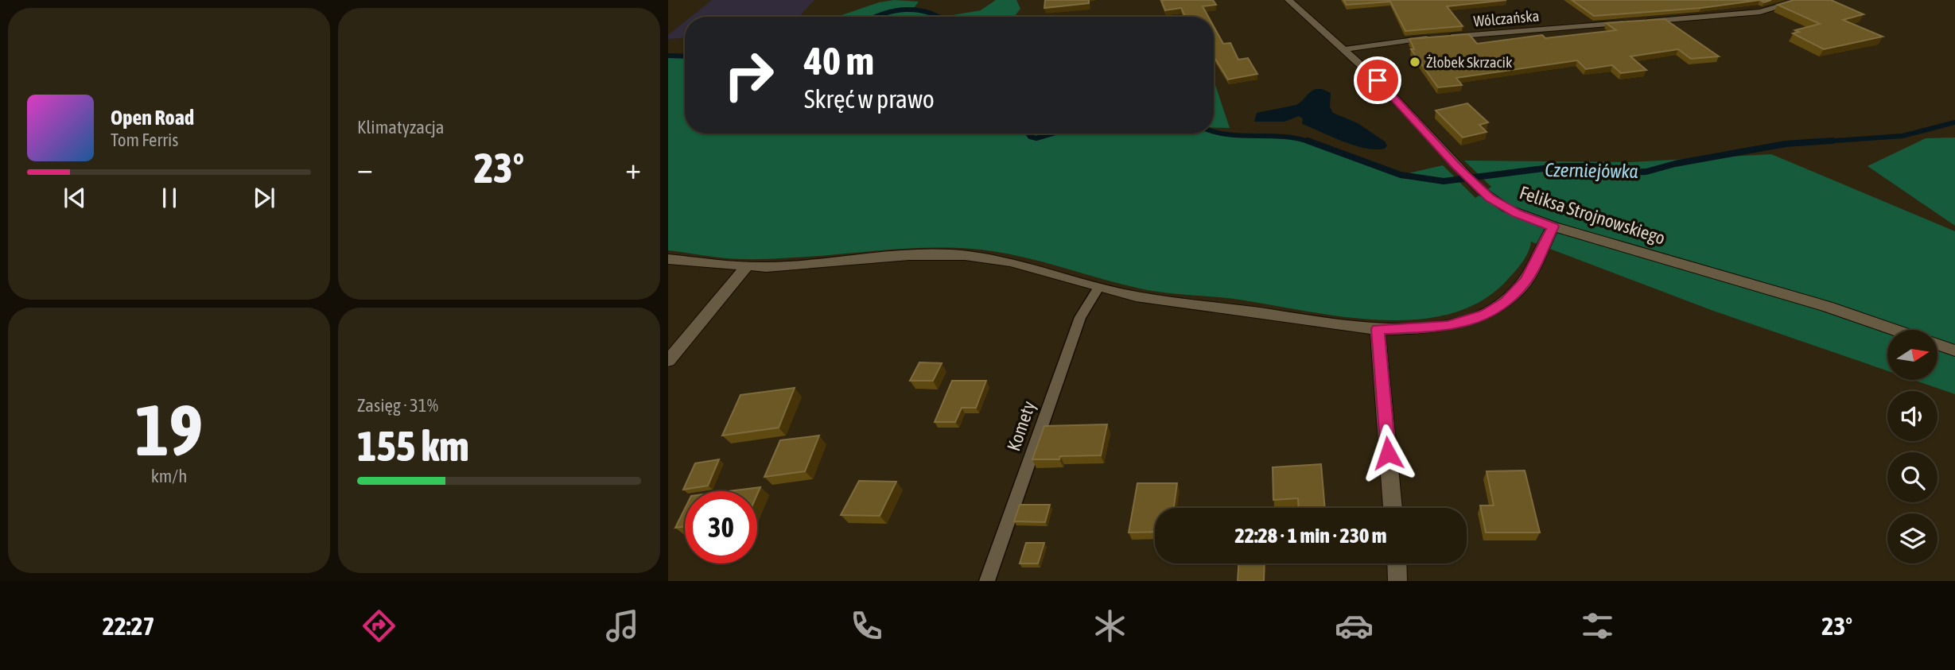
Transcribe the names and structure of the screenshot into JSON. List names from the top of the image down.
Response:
{
  "streets": {
    "street": ["Wólczańska", "Feliksa Strojnowskiego"],
    "lane": ["Komety"]
  },
  "water": ["Czerniejówka"],
  "places": ["Żłobek Skrzacik"],
  "north": "right",
  "page": {
    "tile": [
      "Klimatyzacja",
      ["19", "km/h"],
      ["Zasięg · 31%", "155 km"]
    ],
    "turn": ["40 m", "Skręć w prawo"],
    "song": ["Open Road", "Tom Ferris"],
    "heat": ["−", "23°", "+"],
    "limit": "30",
    "trip": "22:28 · 1 min · 230 m",
    "tabs": ["22:27", "23°"]
  }
}
